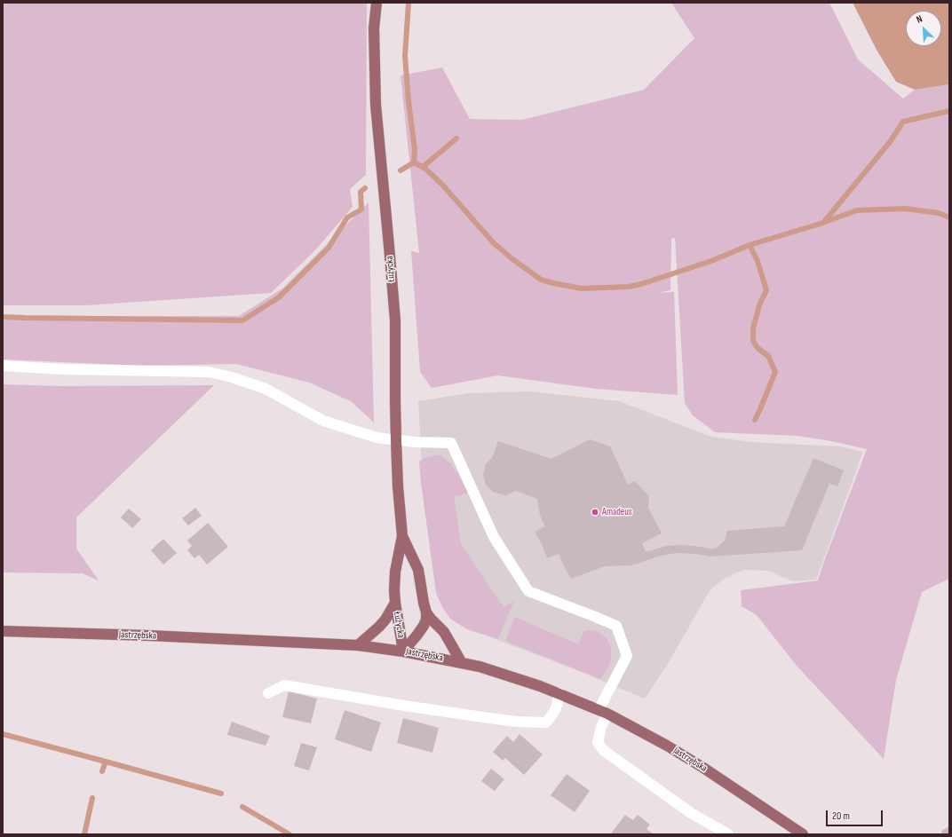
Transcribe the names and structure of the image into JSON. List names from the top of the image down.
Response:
{
  "streets": {
    "main road": ["Łużycka", "Jastrzębska"]
  },
  "crossings": [
    ["Łużycka", "Jastrzębska"]
  ],
  "places": ["Amadeus"],
  "scale_bar": "20 m",
  "north": "top left"
}
